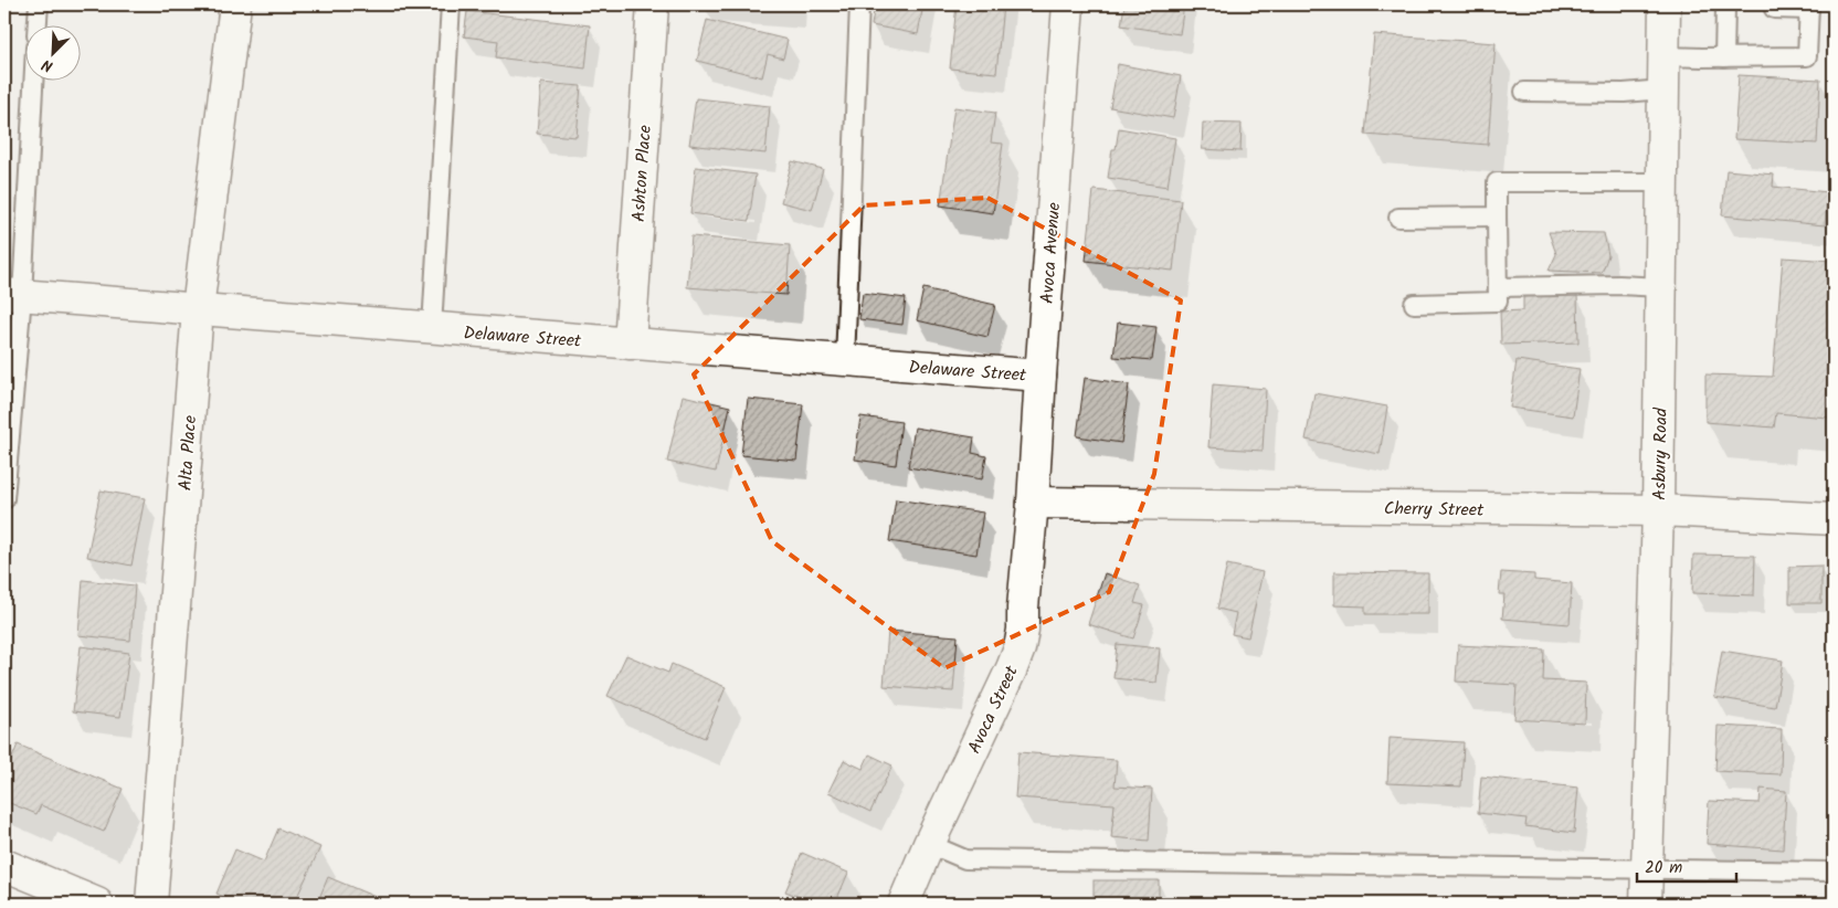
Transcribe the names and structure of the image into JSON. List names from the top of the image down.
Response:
{
  "streets": {
    "street": [
      "Ashton Place",
      "Avoca Avenue",
      "Delaware Street",
      "Alta Place",
      "Asbury Road",
      "Cherry Street",
      "Avoca Street"
    ]
  },
  "crossings": [
    ["Ashton Place", "Delaware Street"],
    ["Avoca Avenue", "Delaware Street"],
    ["Avoca Avenue", "Cherry Street"],
    ["Avoca Avenue", "Avoca Street"],
    ["Delaware Street", "Alta Place"],
    ["Asbury Road", "Cherry Street"],
    ["Cherry Street", "Avoca Street"]
  ],
  "scale_bar": "20 m",
  "north": "bottom left"
}
